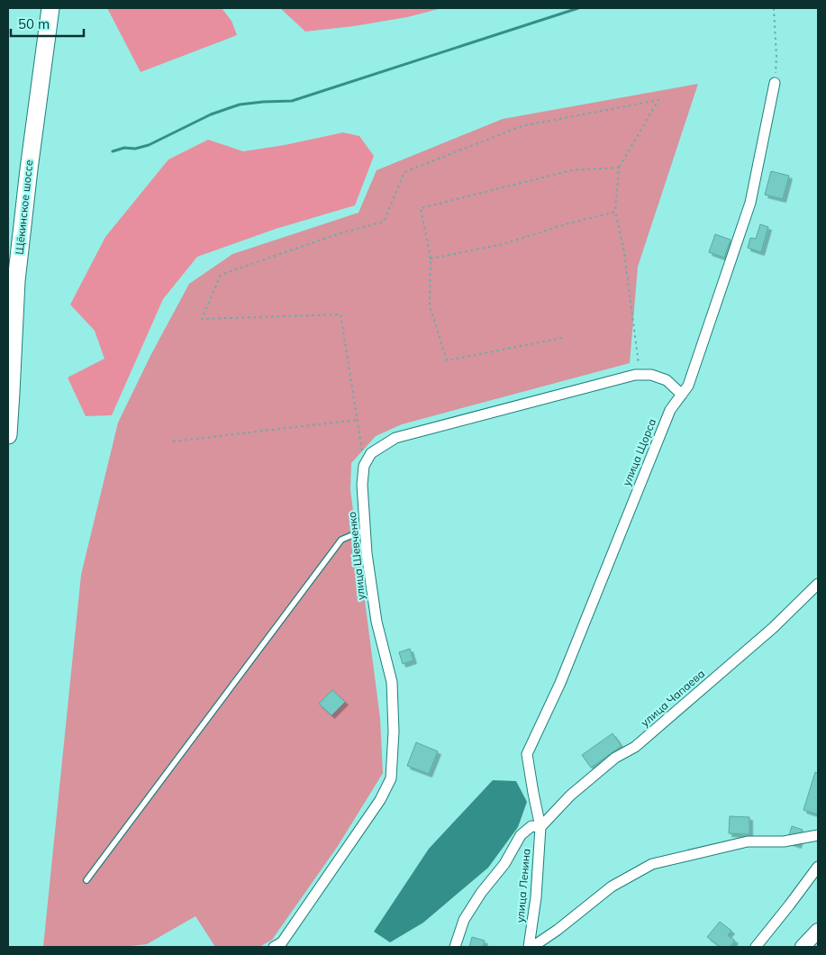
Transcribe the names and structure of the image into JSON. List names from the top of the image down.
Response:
{
  "streets": {
    "main road": ["Щёкинское шоссе"],
    "street": [
      "улица Щорса",
      "улица Шевченко",
      "улица Чапаева",
      "улица Ленина"
    ]
  },
  "crossings": [
    ["улица Щорса", "улица Чапаева"],
    ["улица Щорса", "улица Ленина"],
    ["улица Чапаева", "улица Ленина"]
  ],
  "scale_bar": "50 m"
}
